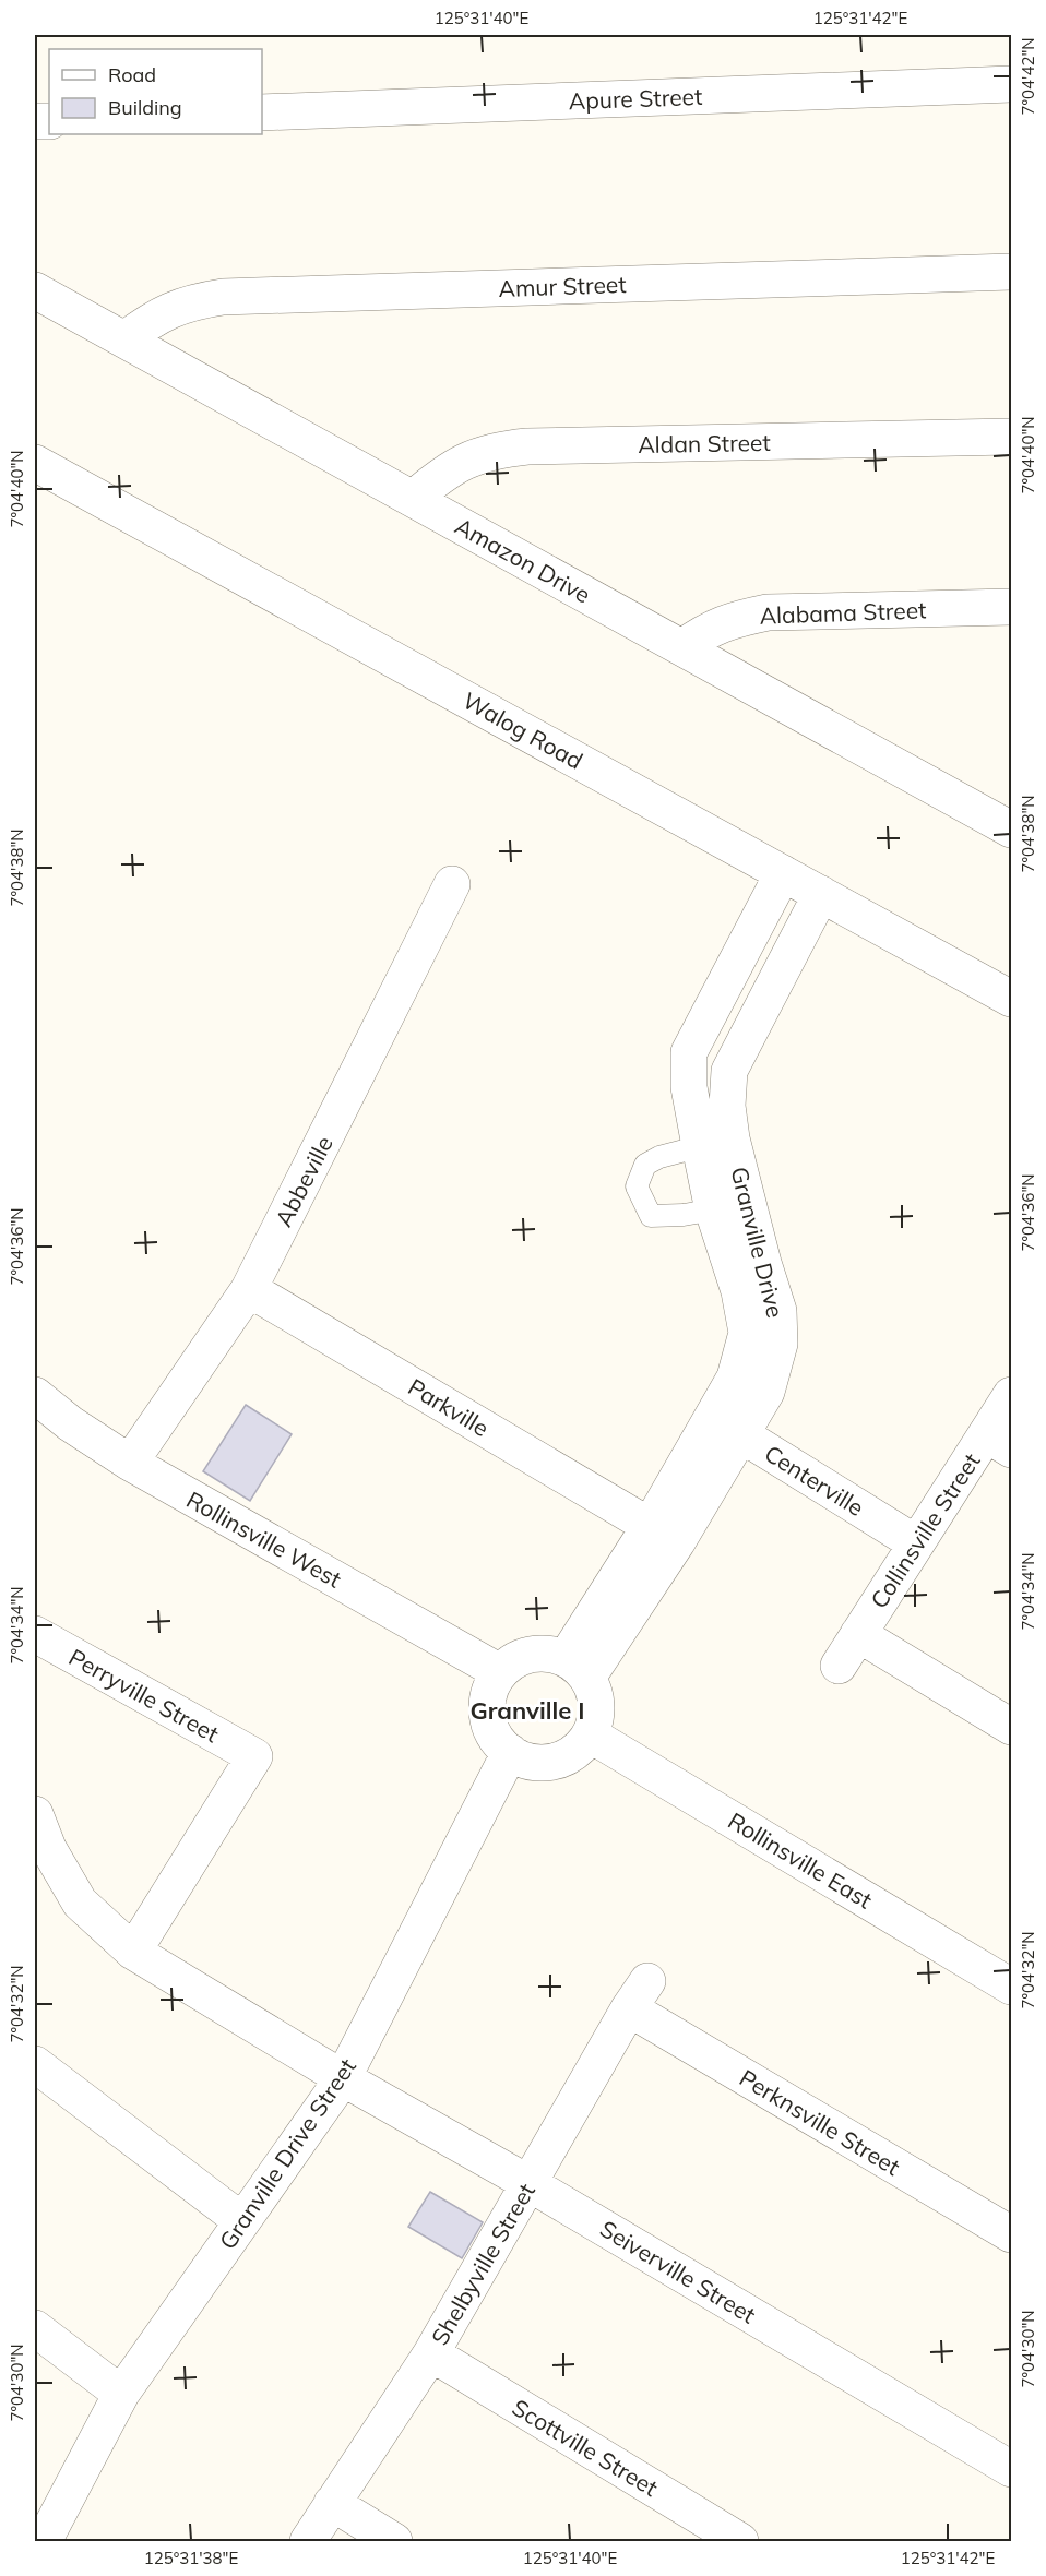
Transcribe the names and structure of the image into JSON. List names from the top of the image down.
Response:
{
  "streets": {
    "street": [
      "Apure Street",
      "Amur Street",
      "Aldan Street",
      "Amazon Drive",
      "Alabama Street",
      "Walog Road",
      "Abbeville",
      "Granville Drive",
      "Parkville",
      "Centerville",
      "Collinsville Street",
      "Rollinsville West",
      "Perryville Street",
      "Rollinsville East",
      "Perknsville Street",
      "Granville Drive Street",
      "Shelbyville Street",
      "Seiverville Street",
      "Scottville Street"
    ]
  },
  "crossings": [
    ["Amur Street", "Amazon Drive"],
    ["Aldan Street", "Amazon Drive"],
    ["Amazon Drive", "Alabama Street"],
    ["Walog Road", "Granville Drive"],
    ["Abbeville", "Parkville"],
    ["Abbeville", "Rollinsville West"],
    ["Granville Drive", "Parkville"],
    ["Granville Drive", "Centerville"],
    ["Granville Drive", "Rollinsville West"],
    ["Granville Drive", "Rollinsville East"],
    ["Granville Drive", "Granville Drive Street"],
    ["Centerville", "Collinsville Street"],
    ["Rollinsville West", "Rollinsville East"],
    ["Rollinsville West", "Granville Drive Street"],
    ["Perryville Street", "Seiverville Street"],
    ["Rollinsville East", "Granville Drive Street"],
    ["Perknsville Street", "Shelbyville Street"],
    ["Granville Drive Street", "Seiverville Street"],
    ["Shelbyville Street", "Seiverville Street"],
    ["Shelbyville Street", "Scottville Street"]
  ],
  "districts": ["Granville I"],
  "legend": ["Road", "Building"],
  "coordinates": [
    "125°31'40\"E",
    "125°31'42\"E",
    "7°04'42\"N",
    "7°04'40\"N",
    "7°04'38\"N",
    "7°04'36\"N",
    "7°04'34\"N",
    "7°04'32\"N",
    "7°04'30\"N",
    "125°31'38\"E"
  ]
}
